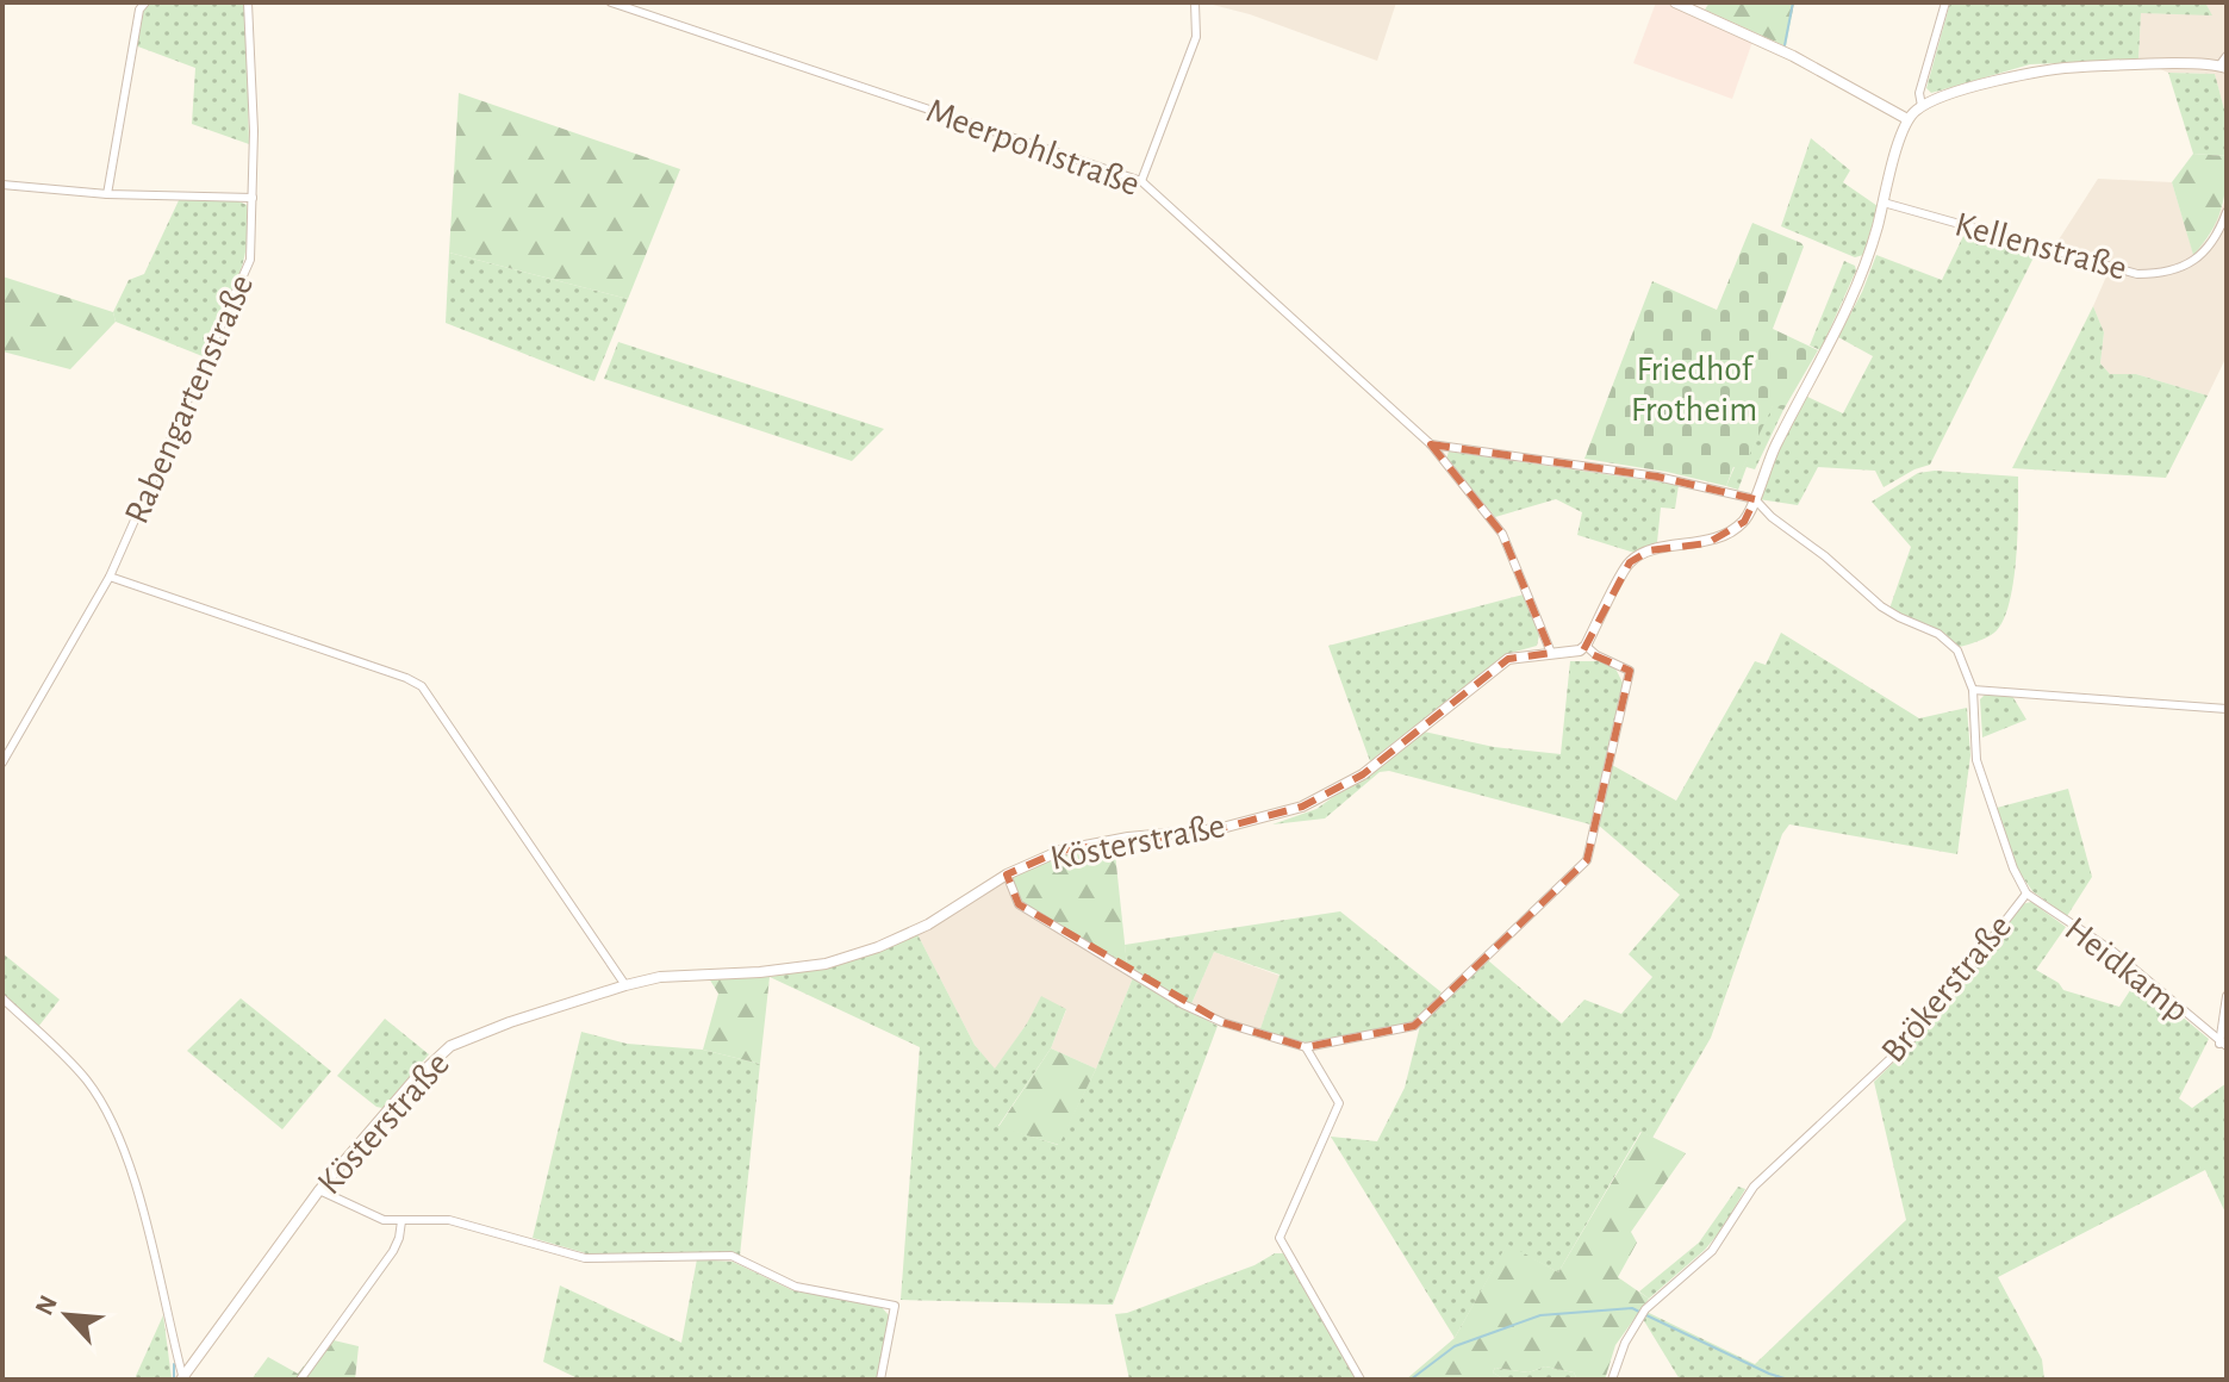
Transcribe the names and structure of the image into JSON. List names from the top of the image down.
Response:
{
  "streets": {
    "main road": ["Kösterstraße"],
    "street": [
      "Meerpohlstraße",
      "Kellenstraße",
      "Rabengartenstraße",
      "Heidkamp",
      "Brökerstraße"
    ]
  },
  "crossings": [
    ["Meerpohlstraße", "Kösterstraße"],
    ["Heidkamp", "Brökerstraße"]
  ],
  "parks": ["Friedhof Frotheim"],
  "north": "top left"
}
